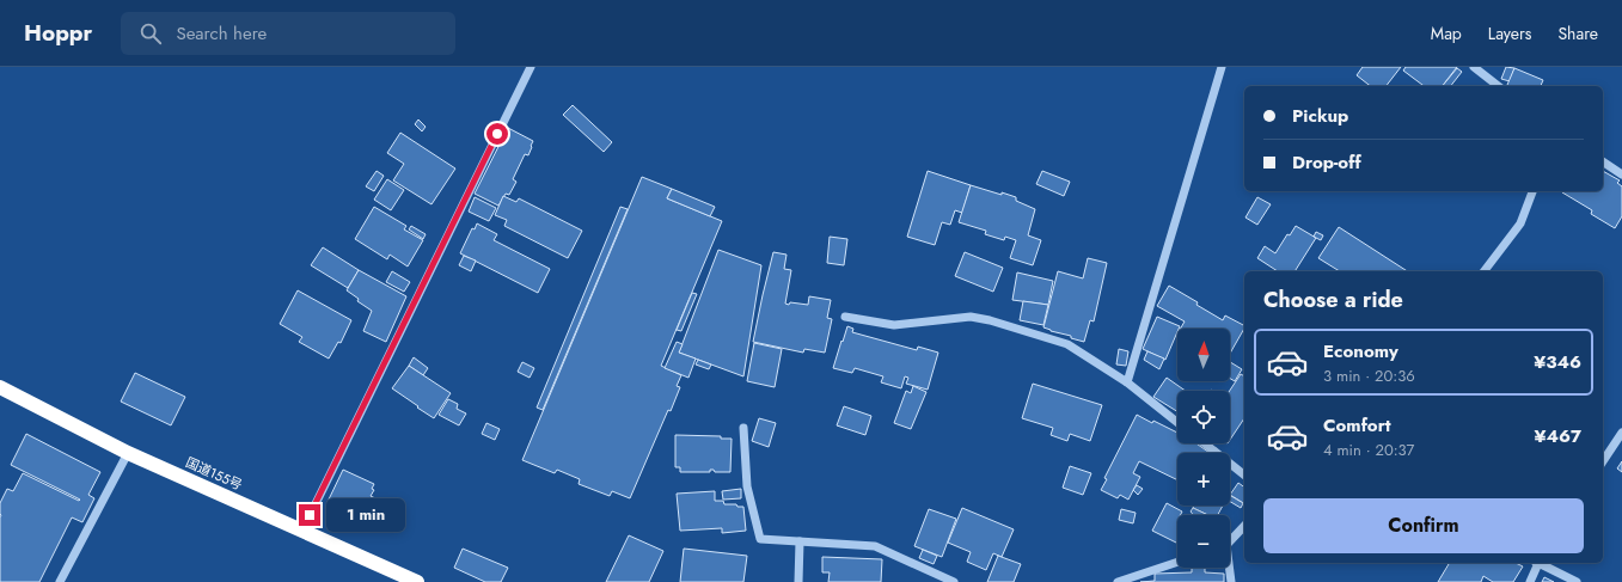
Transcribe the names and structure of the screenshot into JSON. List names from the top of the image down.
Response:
{
  "streets": {
    "highway": ["国道155号"]
  },
  "north": "top",
  "page": {
    "header": "Hoppr",
    "search": "Search here",
    "nav": ["Map", "Layers", "Share"],
    "banner": ["Pickup", "Drop-off"],
    "heading": "Choose a ride",
    "map_buttons": ["+", "−"],
    "list": [
      {
        "name": "Economy",
        "note": "3 min · 20:36",
        "value": "¥346"
      },
      {
        "name": "Comfort",
        "note": "4 min · 20:37",
        "value": "¥467"
      }
    ],
    "buttons": "Confirm",
    "bubble": "1 min"
  }
}
